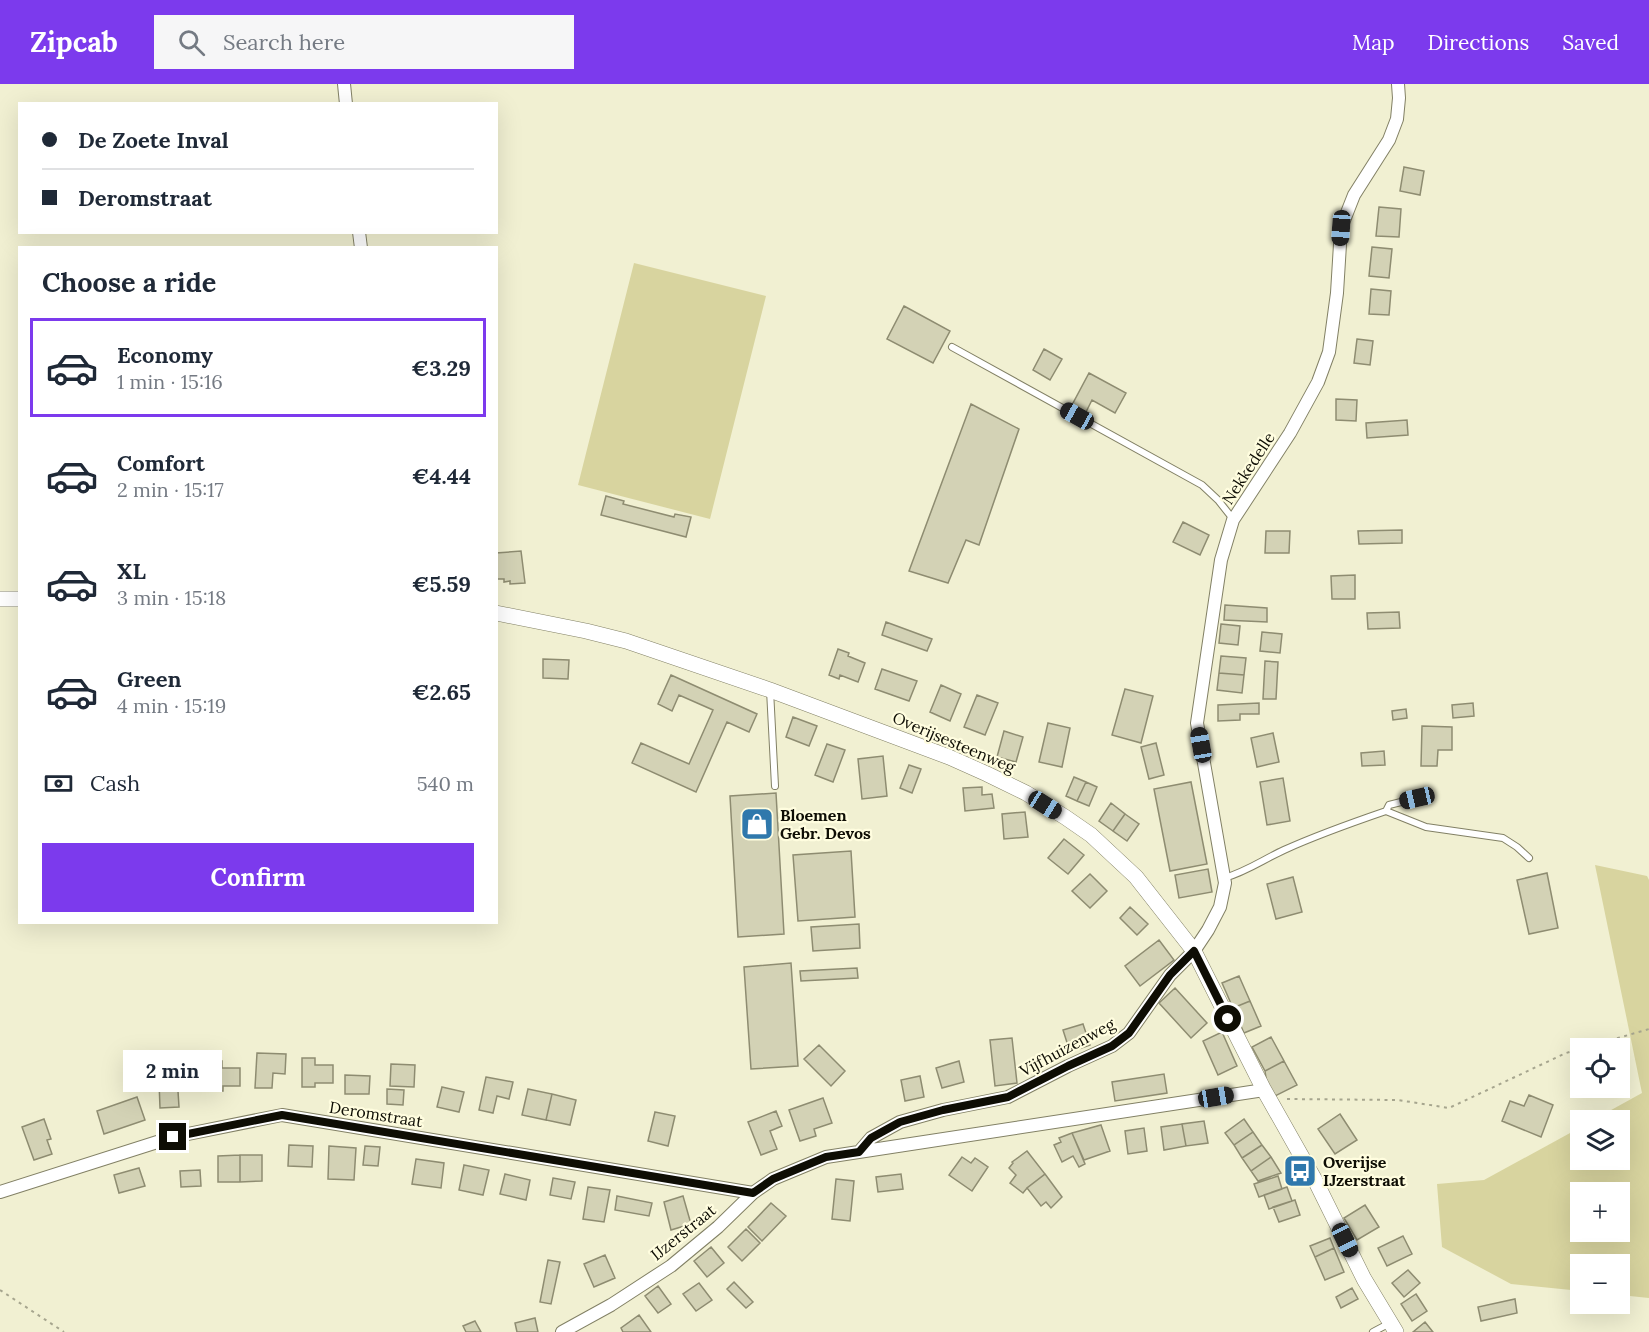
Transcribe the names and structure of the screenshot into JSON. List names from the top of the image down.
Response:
{
  "streets": {
    "street": [
      "Nekkedelle",
      "Overijsesteenweg",
      "Vijfhuizenweg",
      "Deromstraat",
      "IJzerstraat"
    ]
  },
  "crossings": [
    ["Nekkedelle", "Overijsesteenweg"],
    ["Nekkedelle", "Vijfhuizenweg"],
    ["Overijsesteenweg", "Vijfhuizenweg"],
    ["Overijsesteenweg", "IJzerstraat"],
    ["Vijfhuizenweg", "IJzerstraat"],
    ["Deromstraat", "IJzerstraat"]
  ],
  "places": {
    "shop": ["Bloemen Gebr. Devos"],
    "bus stop": ["Overijse IJzerstraat"]
  },
  "page": {
    "header": "Zipcab",
    "search": "Search here",
    "nav": ["Map", "Directions", "Saved"],
    "banner": ["De Zoete Inval", "Deromstraat"],
    "heading": "Choose a ride",
    "list": [
      {
        "name": "Economy",
        "note": "1 min · 15:16",
        "value": "€3.29"
      },
      {
        "name": "Comfort",
        "note": "2 min · 15:17",
        "value": "€4.44"
      },
      {
        "name": "XL",
        "note": "3 min · 15:18",
        "value": "€5.59"
      },
      {
        "name": "Green",
        "note": "4 min · 15:19",
        "value": "€2.65"
      }
    ],
    "pay": ["Cash", "540 m"],
    "buttons": "Confirm",
    "map_buttons": ["+", "−"],
    "bubble": "2 min"
  }
}
